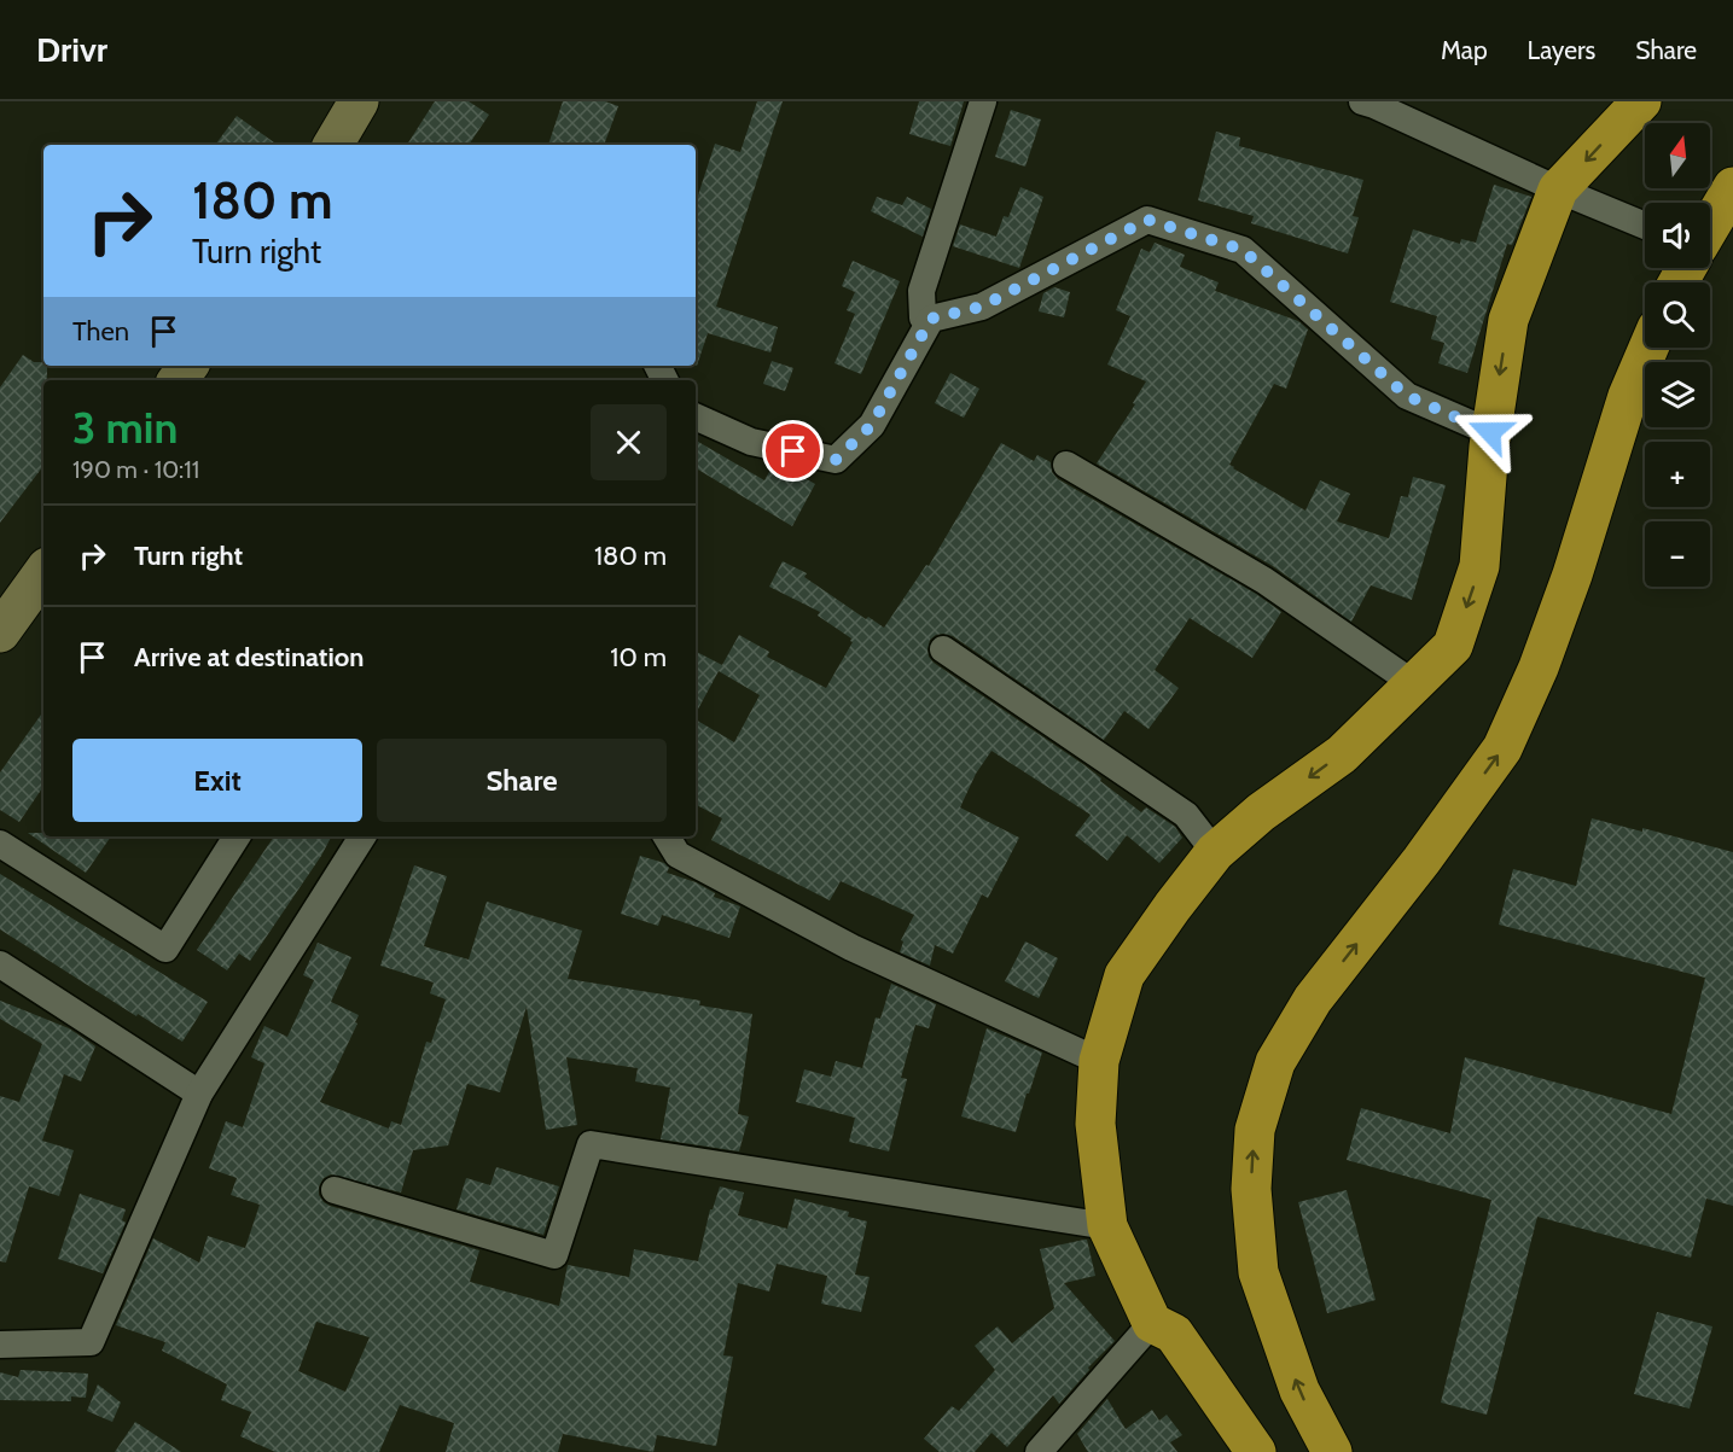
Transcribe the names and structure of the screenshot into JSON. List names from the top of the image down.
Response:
{
  "north": "top",
  "page": {
    "header": "Drivr",
    "nav": ["Map", "Layers", "Share"],
    "map_buttons": ["+", "−"],
    "turn": ["180 m", "Turn right"],
    "then": "Then",
    "heading": ["3 min", "190 m · 10:11"],
    "list": [
      {
        "name": "Turn right",
        "value": "180 m"
      },
      {
        "name": "Arrive at destination",
        "value": "10 m"
      }
    ],
    "buttons": ["Exit", "Share"]
  }
}
